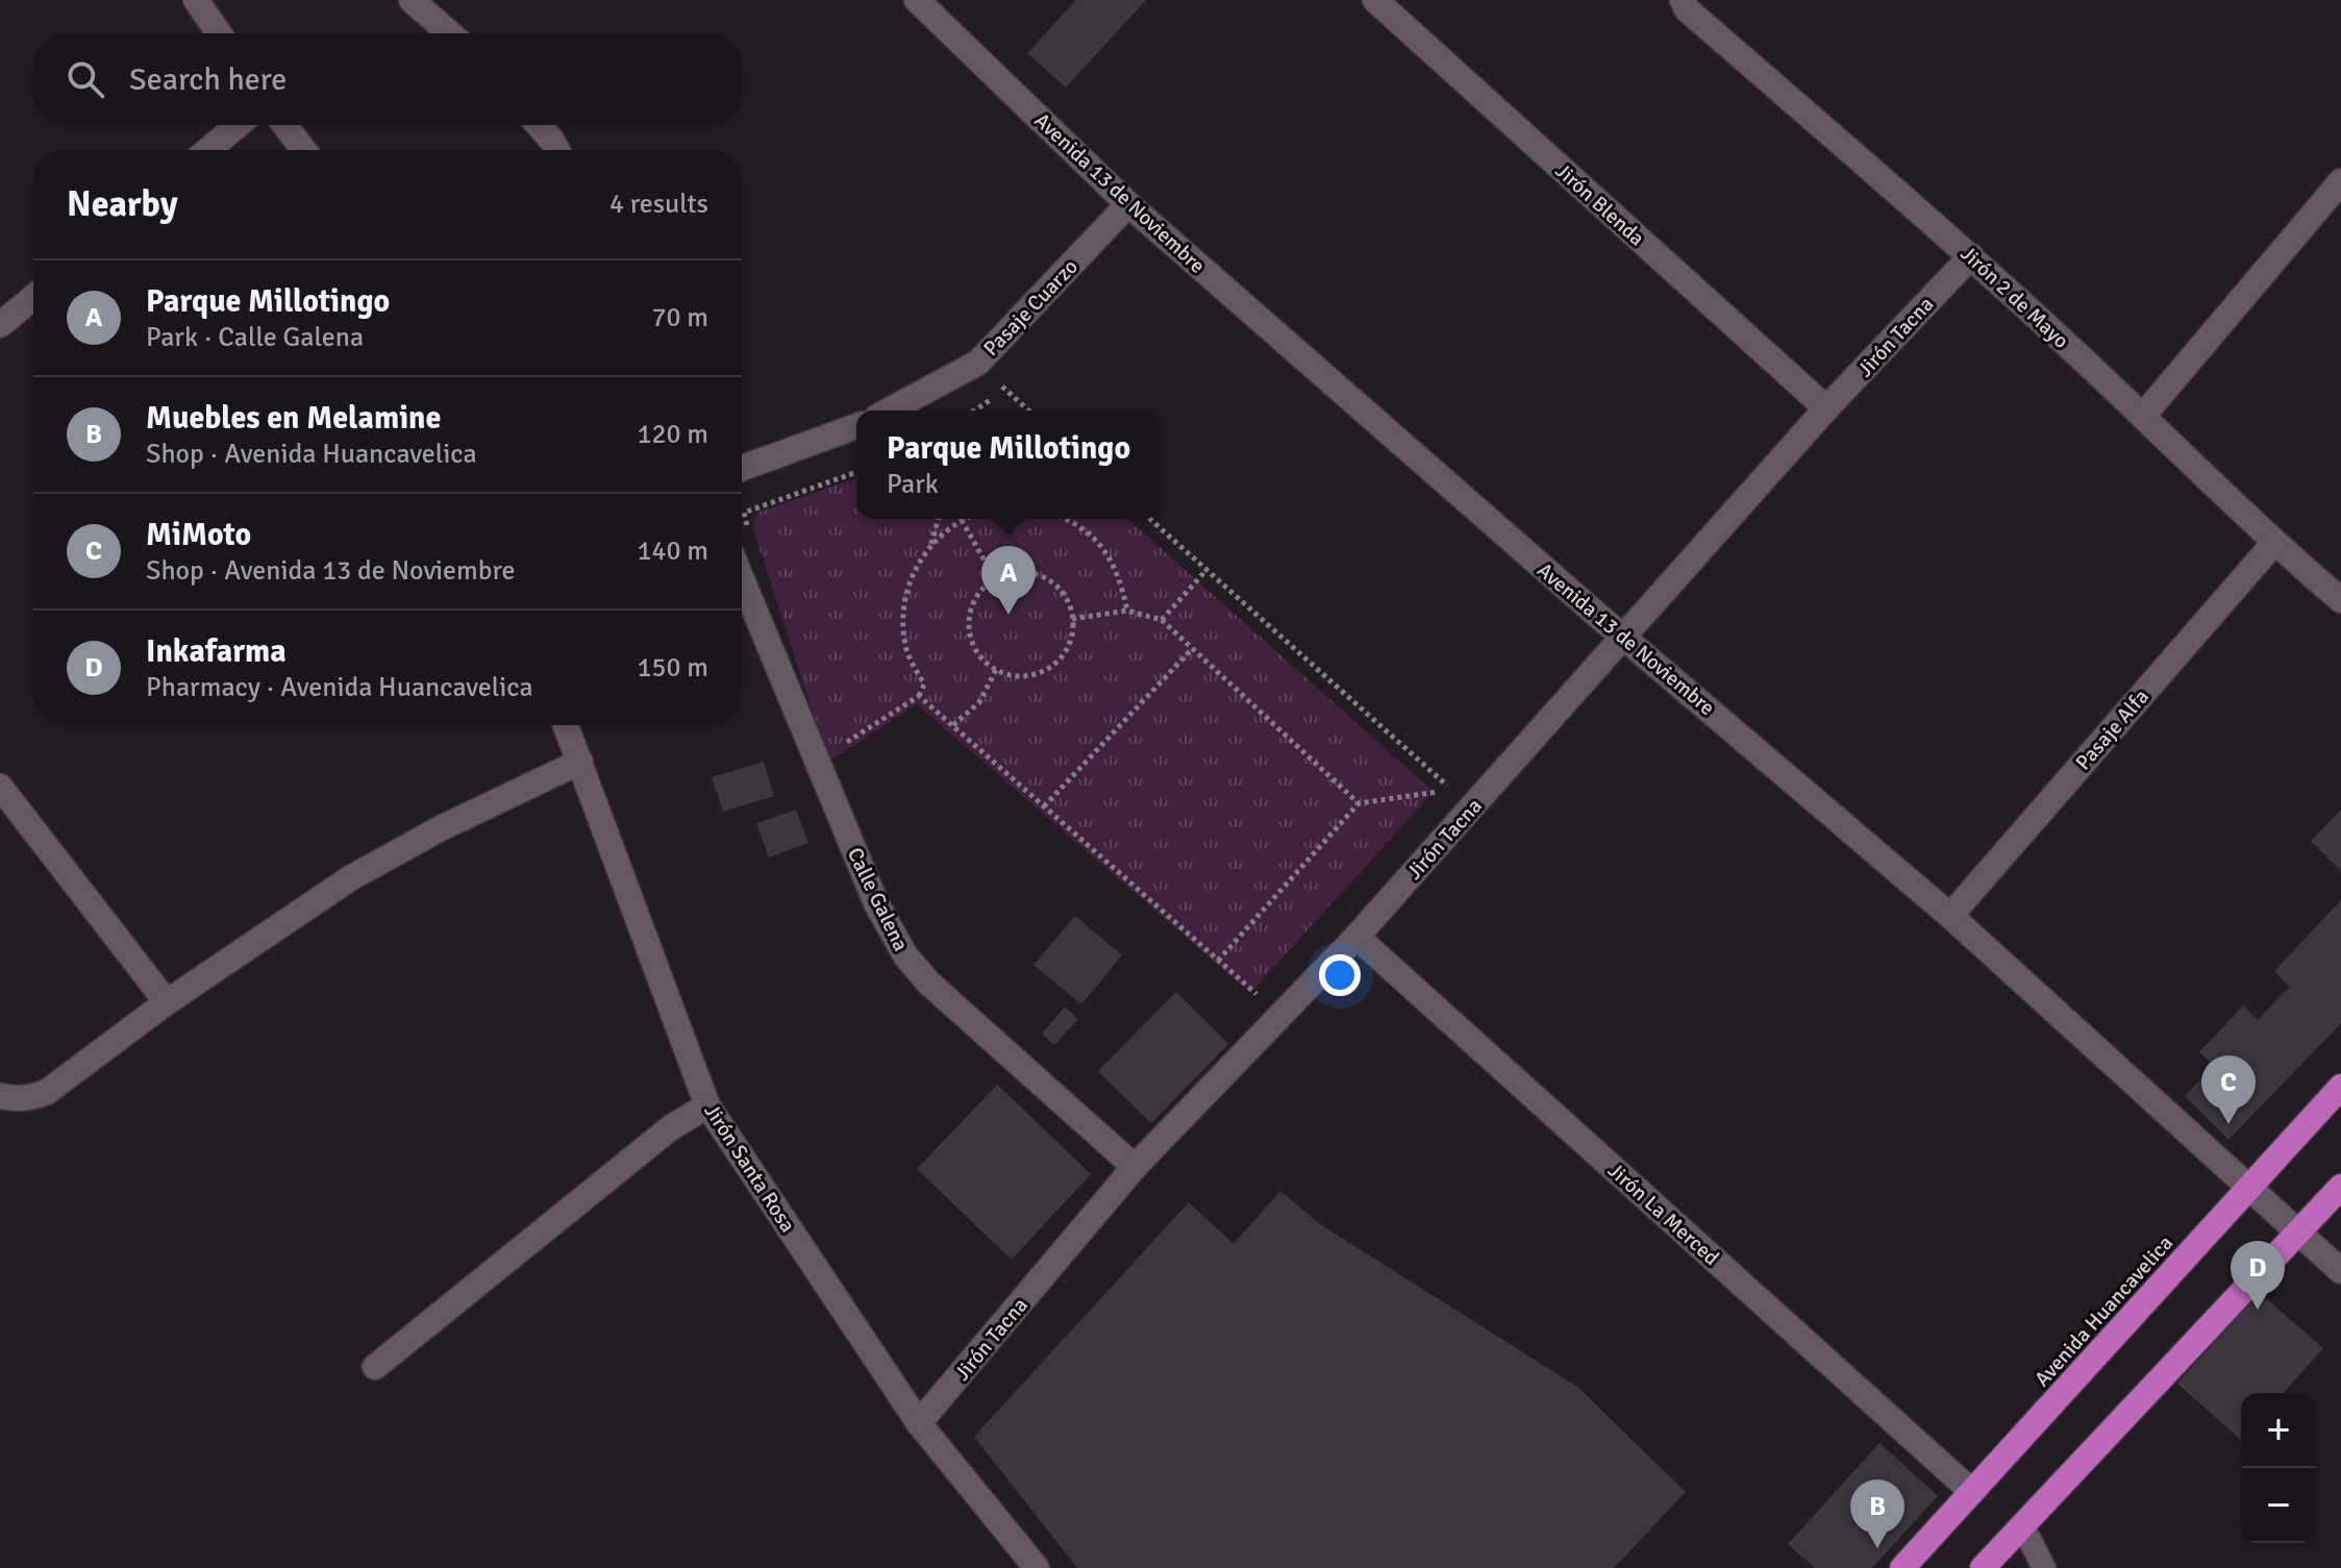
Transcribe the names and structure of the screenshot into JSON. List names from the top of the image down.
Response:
{
  "streets": {
    "highway": ["Avenida Huancavelica"],
    "street": [
      "Avenida 13 de Noviembre",
      "Jirón Blenda",
      "Jirón 2 de Mayo",
      "Pasaje Cuarzo",
      "Jirón Tacna",
      "Pasaje Alfa",
      "Calle Galena",
      "Jirón Santa Rosa",
      "Jirón La Merced"
    ]
  },
  "crossings": [
    ["Avenida 13 de Noviembre", "Pasaje Cuarzo"],
    ["Avenida 13 de Noviembre", "Jirón Tacna"],
    ["Avenida 13 de Noviembre", "Pasaje Alfa"],
    ["Avenida 13 de Noviembre", "Avenida Huancavelica"],
    ["Jirón Blenda", "Jirón Tacna"],
    ["Jirón 2 de Mayo", "Jirón Tacna"],
    ["Jirón 2 de Mayo", "Pasaje Alfa"],
    ["Jirón Tacna", "Calle Galena"],
    ["Jirón Tacna", "Jirón Santa Rosa"],
    ["Jirón Tacna", "Jirón La Merced"],
    ["Jirón La Merced", "Avenida Huancavelica"]
  ],
  "page": {
    "search": "Search here",
    "heading": ["Nearby", "4 results"],
    "list": [
      {
        "mark": "A",
        "name": "Parque Millotingo",
        "note": "Park · Calle Galena",
        "value": "70 m"
      },
      {
        "mark": "B",
        "name": "Muebles en Melamine",
        "note": "Shop · Avenida Huancavelica",
        "value": "120 m"
      },
      {
        "mark": "C",
        "name": "MiMoto",
        "note": "Shop · Avenida 13 de Noviembre",
        "value": "140 m"
      },
      {
        "mark": "D",
        "name": "Inkafarma",
        "note": "Pharmacy · Avenida Huancavelica",
        "value": "150 m"
      }
    ],
    "popup": ["Parque Millotingo", "Park"],
    "pins": [
      "A",
      "C",
      "D",
      "B"
    ],
    "map_buttons": ["+", "−"]
  }
}
